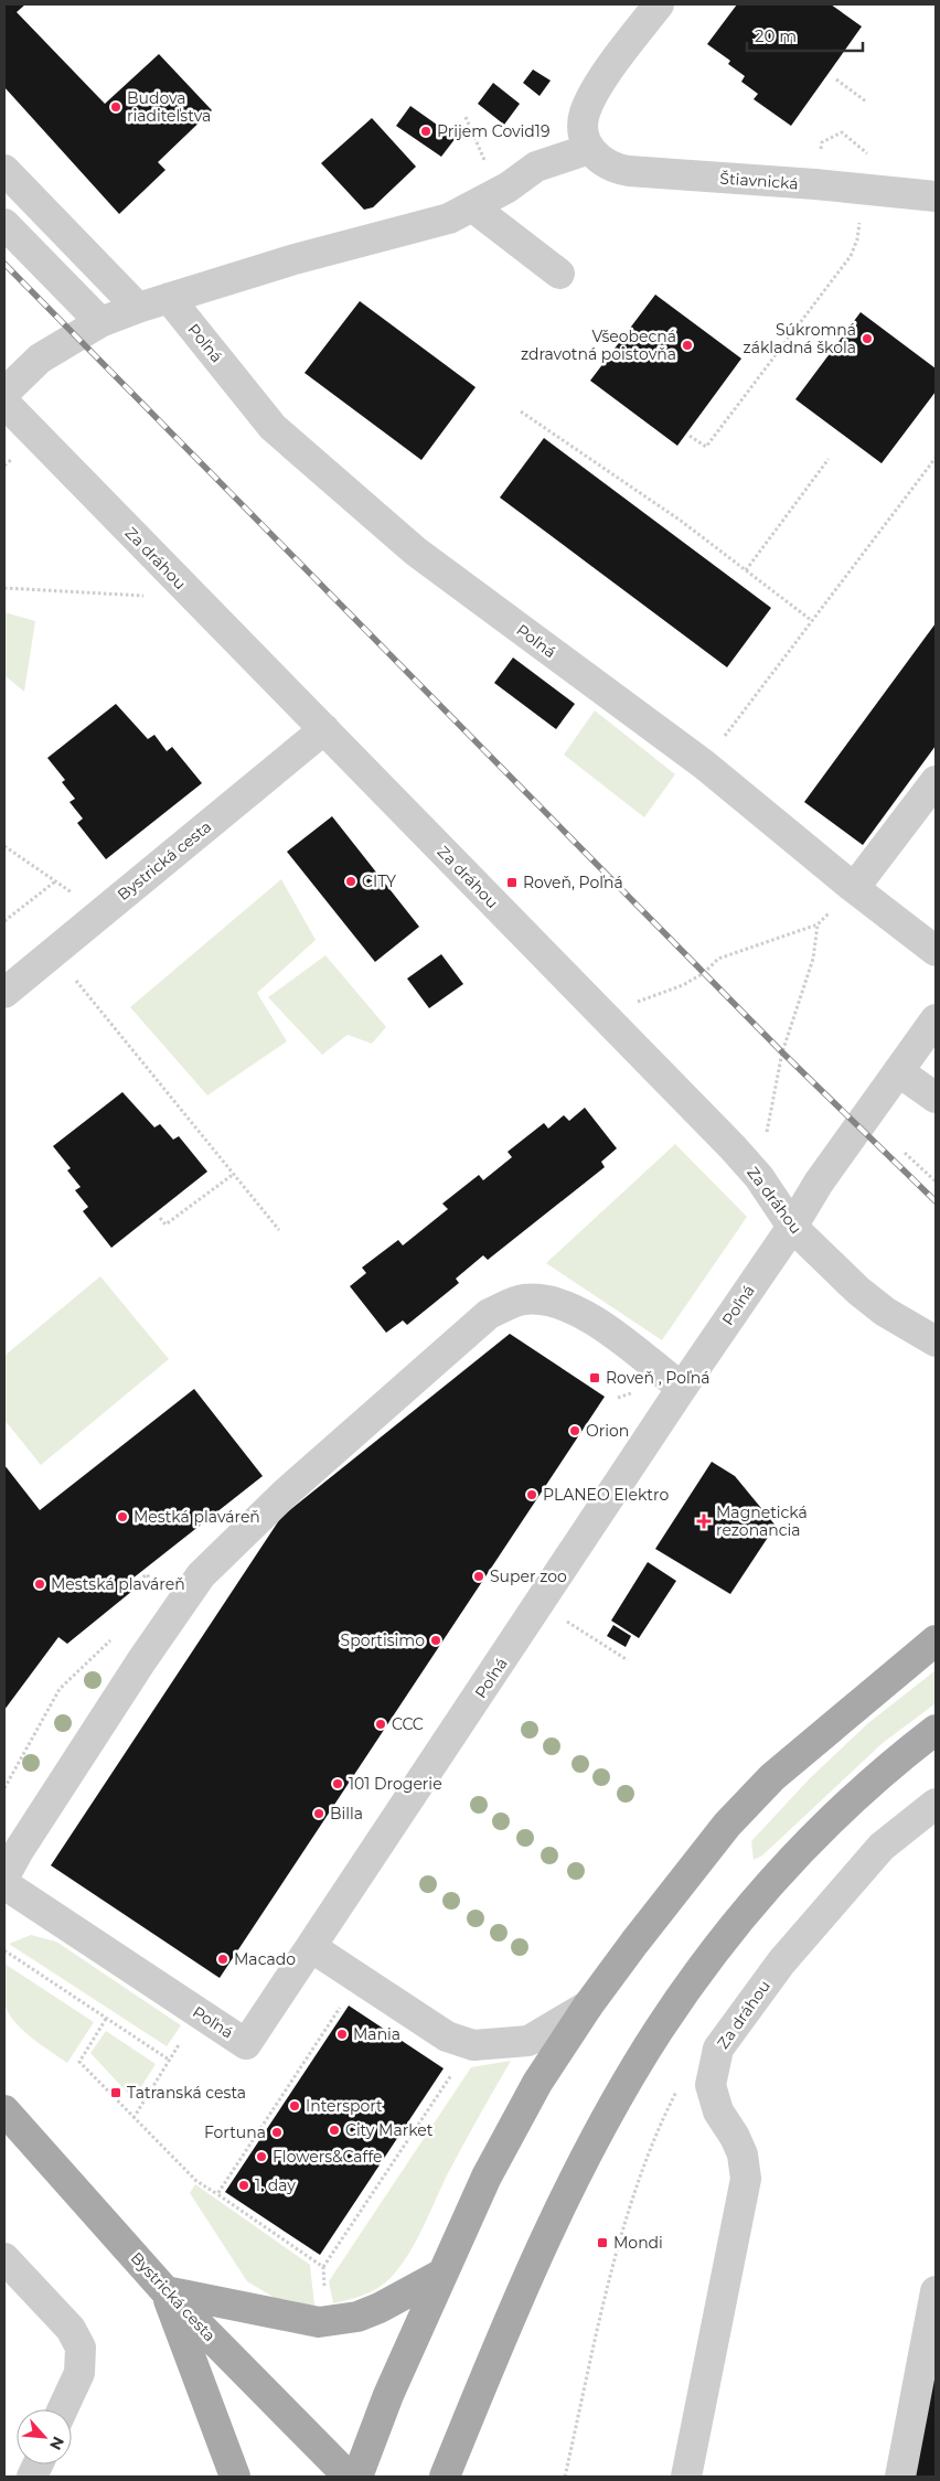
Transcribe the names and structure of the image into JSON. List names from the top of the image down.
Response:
{
  "streets": {
    "main road": ["Bystrická cesta"],
    "street": ["Štiavnická", "Poľná", "Za dráhou"]
  },
  "crossings": [
    ["Poľná", "Za dráhou"],
    ["Za dráhou", "Bystrická cesta"]
  ],
  "places": {
    "other": [
      "Budova riaditeľstva",
      "Prijem Covid19",
      "Súkromná základná škola",
      "Všeobecná zdravotná poistovňa",
      "CITY",
      "Orion",
      "PLANEO Elektro",
      "Mestká plaváreň",
      "Super zoo",
      "Mestská plaváreň",
      "Sportisimo",
      "CCC",
      "101 Drogerie",
      "Billa",
      "Macado",
      "Mania",
      "Intersport",
      "City Market",
      "Fortuna",
      "Flowers&Caffe",
      "1. day"
    ],
    "transit": [
      "Roveň, Poľná",
      "Roveň , Poľná",
      "Tatranská cesta",
      "Mondi"
    ],
    "health": ["Magnetická rezonancia"]
  },
  "scale_bar": "20 m",
  "north": "bottom right"
}
